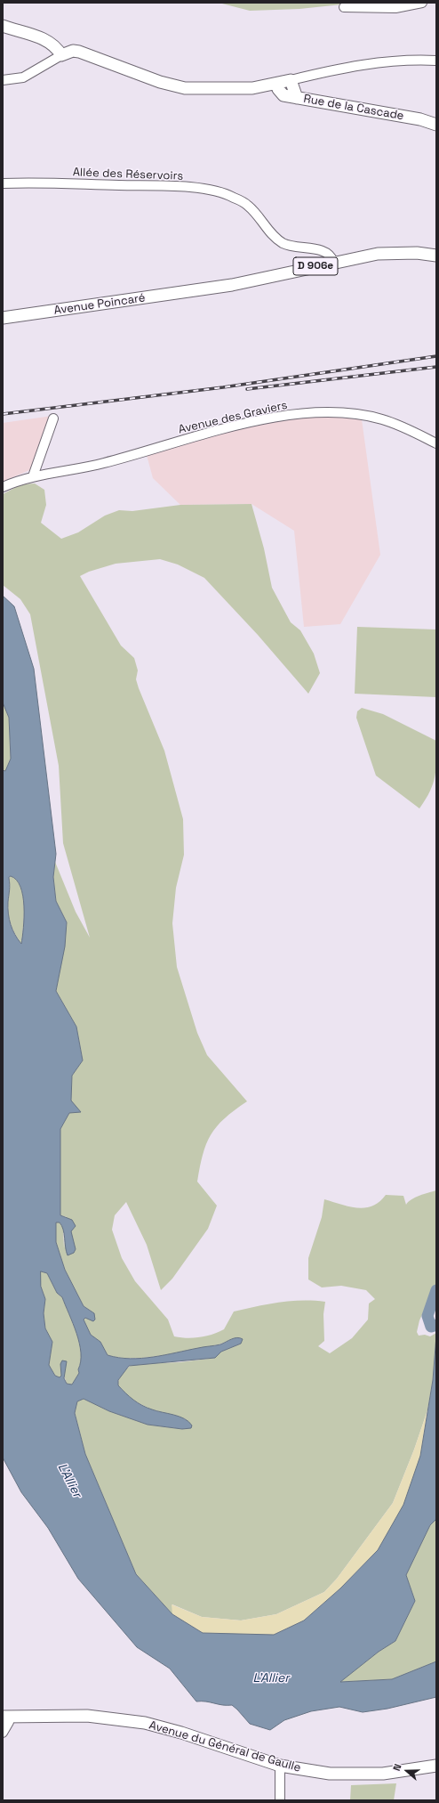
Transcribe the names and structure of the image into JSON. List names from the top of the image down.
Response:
{
  "streets": {
    "main road": [
      "Rue de la Cascade",
      "D 906e",
      "Avenue Poincaré",
      "Avenue du Général de Gaulle"
    ],
    "street": ["Allée des Réservoirs", "Avenue des Graviers"]
  },
  "crossings": [
    ["Allée des Réservoirs", "D 906e"],
    ["Allée des Réservoirs", "Avenue Poincaré"],
    ["D 906e", "Avenue Poincaré"]
  ],
  "water": ["L'Allier"],
  "north": "left"
}
